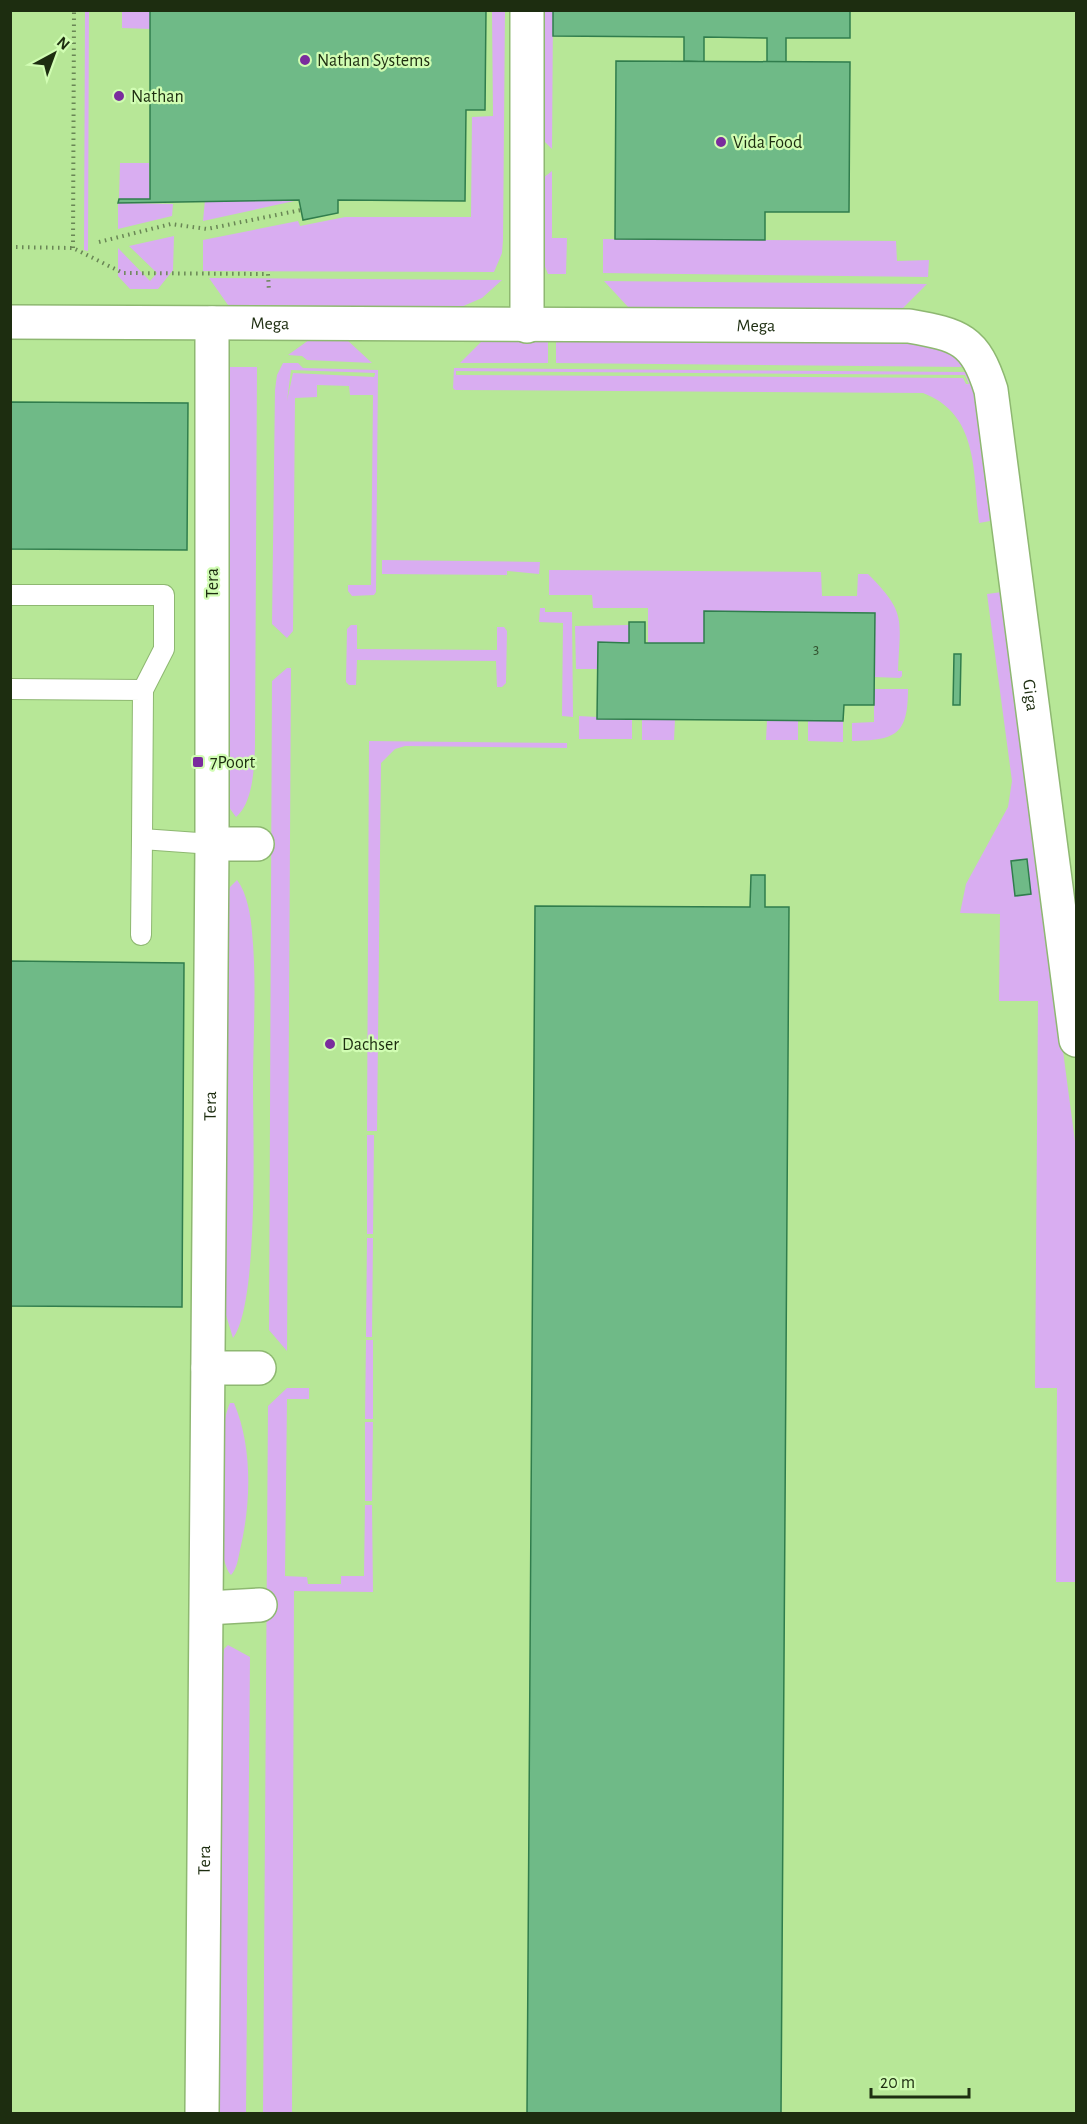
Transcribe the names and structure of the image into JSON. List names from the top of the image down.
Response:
{
  "streets": {
    "street": ["Mega", "Tera", "Giga"]
  },
  "crossings": [
    ["Mega", "Tera"],
    ["Mega", "Giga"]
  ],
  "places": {
    "other": [
      "Nathan Systems",
      "Nathan",
      "Vida Food",
      "Dachser"
    ],
    "transit": ["7Poort"]
  },
  "house_numbers": ["3"],
  "scale_bar": "20 m",
  "north": "top right"
}
